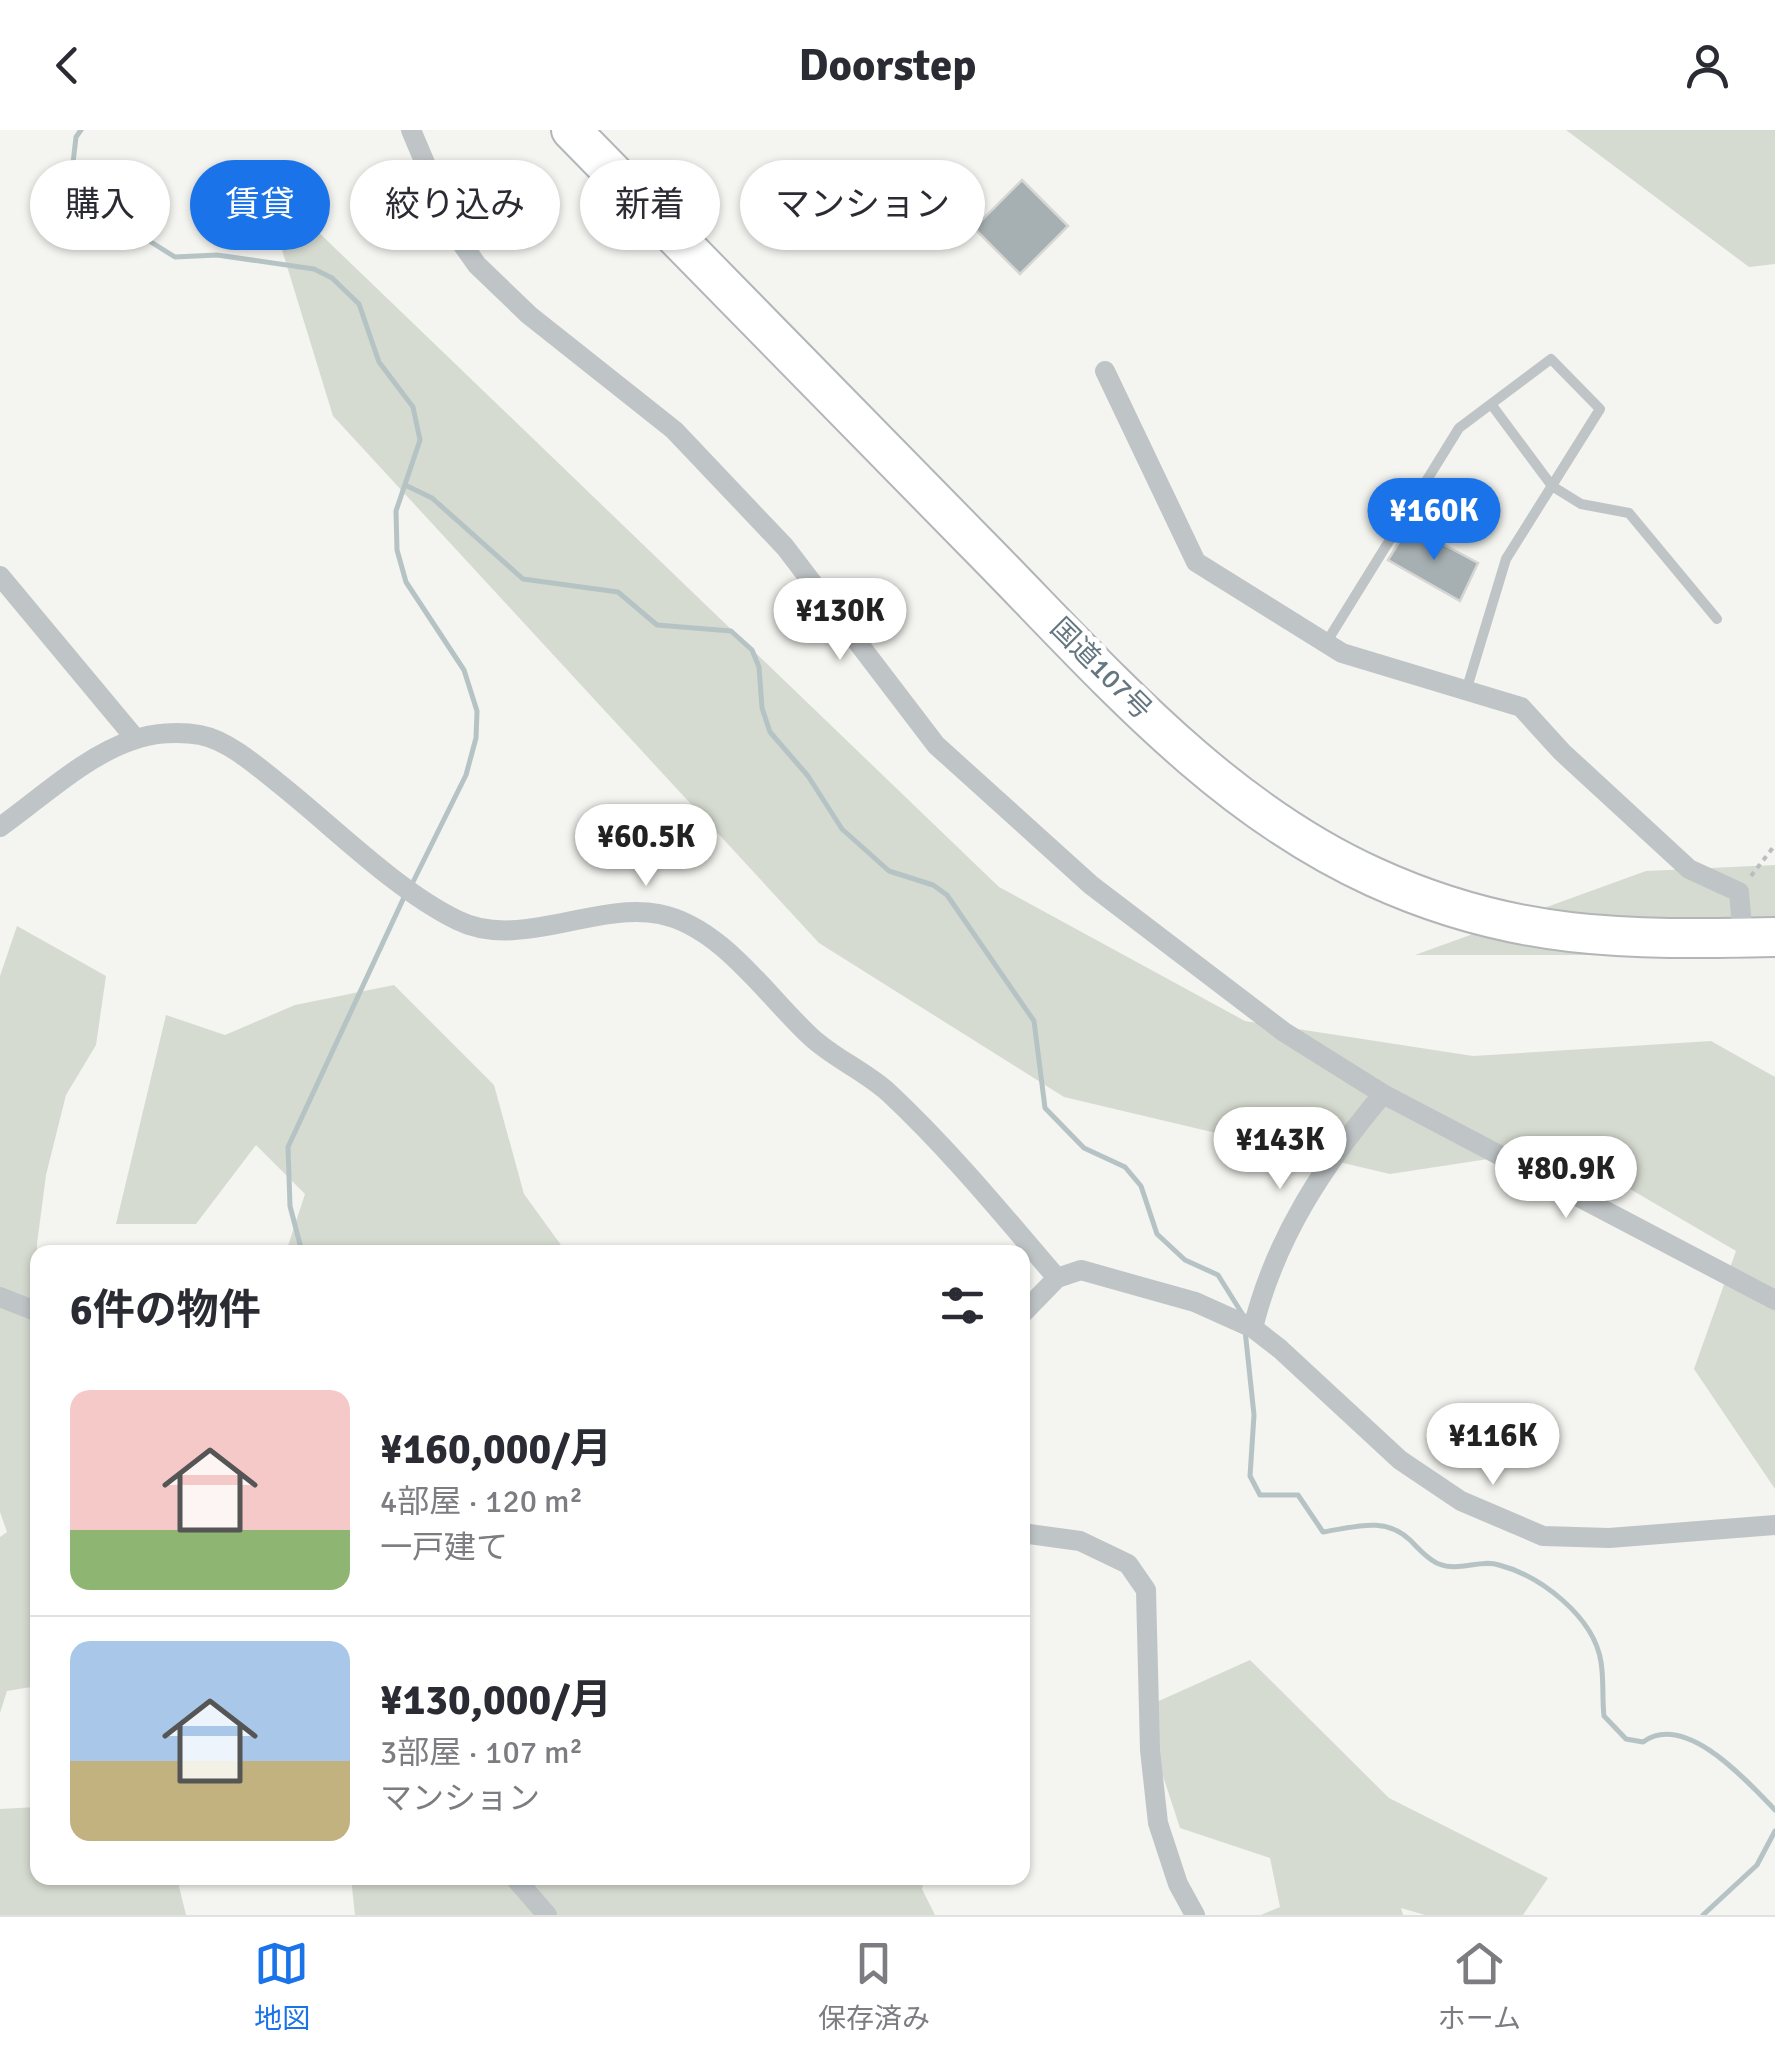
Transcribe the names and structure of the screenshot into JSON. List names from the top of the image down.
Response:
{
  "streets": {
    "highway": ["国道107号"]
  },
  "page": {
    "header": "Doorstep",
    "chip": [
      "購入",
      "賃貸",
      "絞り込み",
      "新着",
      "マンション"
    ],
    "price": [
      "¥160K",
      "¥130K",
      "¥60.5K",
      "¥143K",
      "¥80.9K",
      "¥116K"
    ],
    "heading": "6件の物件",
    "list": [
      {
        "name": "¥160,000/月",
        "note": "4部屋 · 120 m² · 一戸建て"
      },
      {
        "name": "¥130,000/月",
        "note": "3部屋 · 107 m² · マンション"
      }
    ],
    "tabs": ["地図", "保存済み", "ホーム"]
  }
}
